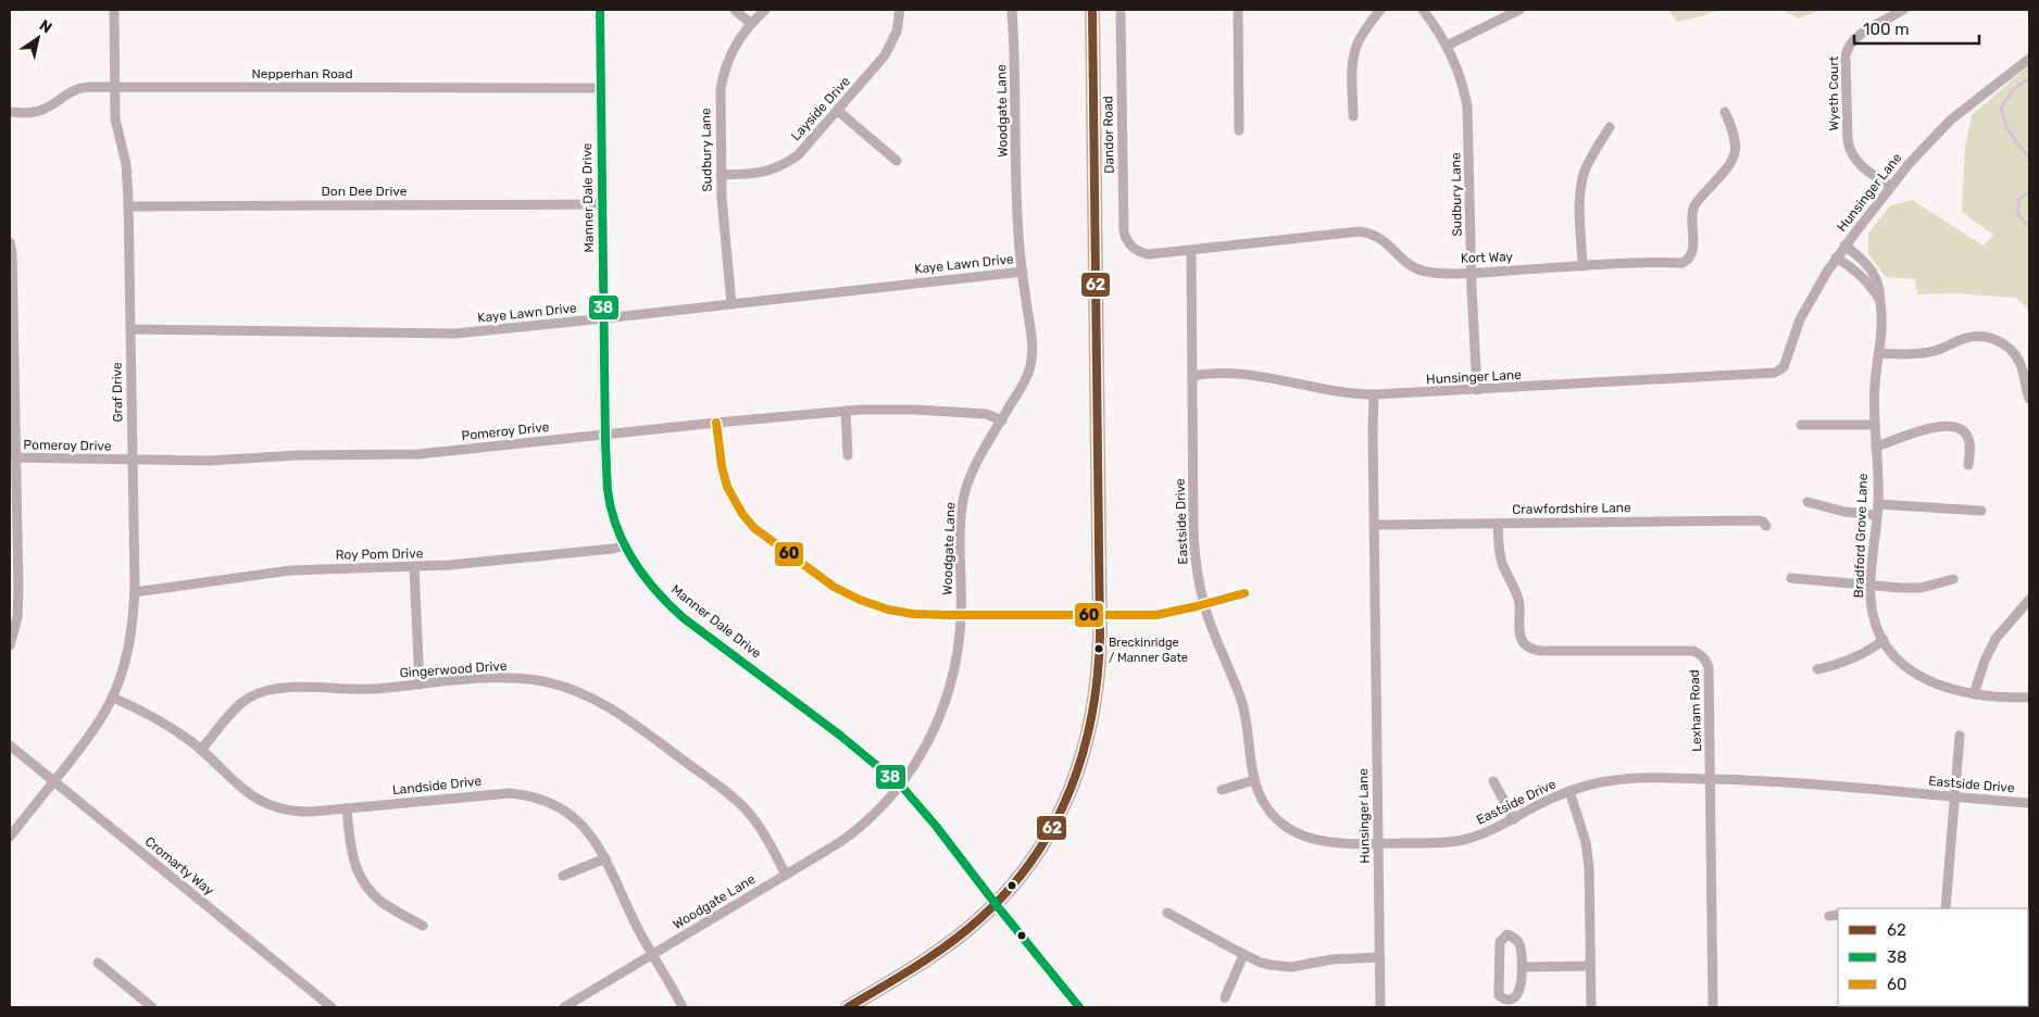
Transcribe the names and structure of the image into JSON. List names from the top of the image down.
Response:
{
  "streets": {
    "street": [
      "Nepperhan Road",
      "Wyeth Court",
      "Layside Drive",
      "Woodgate Lane",
      "Dandor Road",
      "Sudbury Lane",
      "Don Dee Drive",
      "Hunsinger Lane",
      "Manner Dale Drive",
      "Kort Way",
      "Kaye Lawn Drive",
      "Graf Drive",
      "Pomeroy Drive",
      "Crawfordshire Lane",
      "Eastside Drive",
      "Bradford Grove Lane",
      "Roy Pom Drive",
      "Gingerwood Drive",
      "Lexham Road",
      "Landside Drive",
      "Cromarty Way"
    ]
  },
  "crossings": [
    ["Nepperhan Road", "Manner Dale Drive"],
    ["Nepperhan Road", "Graf Drive"],
    ["Wyeth Court", "Hunsinger Lane"],
    ["Layside Drive", "Sudbury Lane"],
    ["Woodgate Lane", "Manner Dale Drive"],
    ["Woodgate Lane", "Kaye Lawn Drive"],
    ["Woodgate Lane", "Pomeroy Drive"],
    ["Woodgate Lane", "Gingerwood Drive"],
    ["Woodgate Lane", "Landside Drive"],
    ["Dandor Road", "Kort Way"],
    ["Sudbury Lane", "Hunsinger Lane"],
    ["Sudbury Lane", "Kort Way"],
    ["Sudbury Lane", "Kaye Lawn Drive"],
    ["Don Dee Drive", "Manner Dale Drive"],
    ["Don Dee Drive", "Graf Drive"],
    ["Hunsinger Lane", "Crawfordshire Lane"],
    ["Hunsinger Lane", "Eastside Drive"],
    ["Hunsinger Lane", "Bradford Grove Lane"],
    ["Manner Dale Drive", "Kaye Lawn Drive"],
    ["Manner Dale Drive", "Pomeroy Drive"],
    ["Manner Dale Drive", "Roy Pom Drive"],
    ["Kort Way", "Eastside Drive"],
    ["Kaye Lawn Drive", "Graf Drive"],
    ["Graf Drive", "Pomeroy Drive"],
    ["Graf Drive", "Roy Pom Drive"],
    ["Graf Drive", "Landside Drive"],
    ["Graf Drive", "Cromarty Way"],
    ["Crawfordshire Lane", "Lexham Road"],
    ["Eastside Drive", "Lexham Road"],
    ["Gingerwood Drive", "Landside Drive"]
  ],
  "places": ["Breckinridge / Manner Gate"],
  "lines": ["transit line 62", "transit line 38", "transit line 60"],
  "legend": ["62", "38", "60"],
  "scale_bar": "100 m",
  "north": "top right"
}
